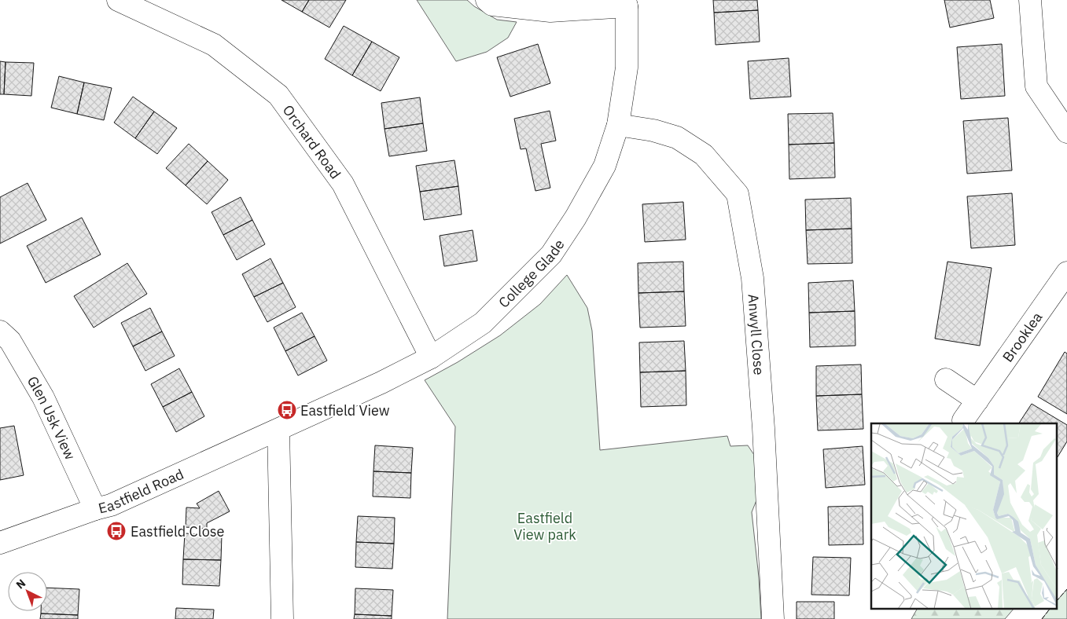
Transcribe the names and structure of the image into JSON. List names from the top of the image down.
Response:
{
  "streets": {
    "street": [
      "Orchard Road",
      "College Glade",
      "Anwyll Close",
      "Brooklea",
      "Glen Usk View",
      "Eastfield Road"
    ]
  },
  "crossings": [
    ["Orchard Road", "College Glade"],
    ["College Glade", "Anwyll Close"],
    ["College Glade", "Eastfield Road"],
    ["Glen Usk View", "Eastfield Road"]
  ],
  "parks": ["Eastfield View park"],
  "places": {
    "bus stop": ["Eastfield View", "Eastfield Close"]
  },
  "north": "top left"
}
